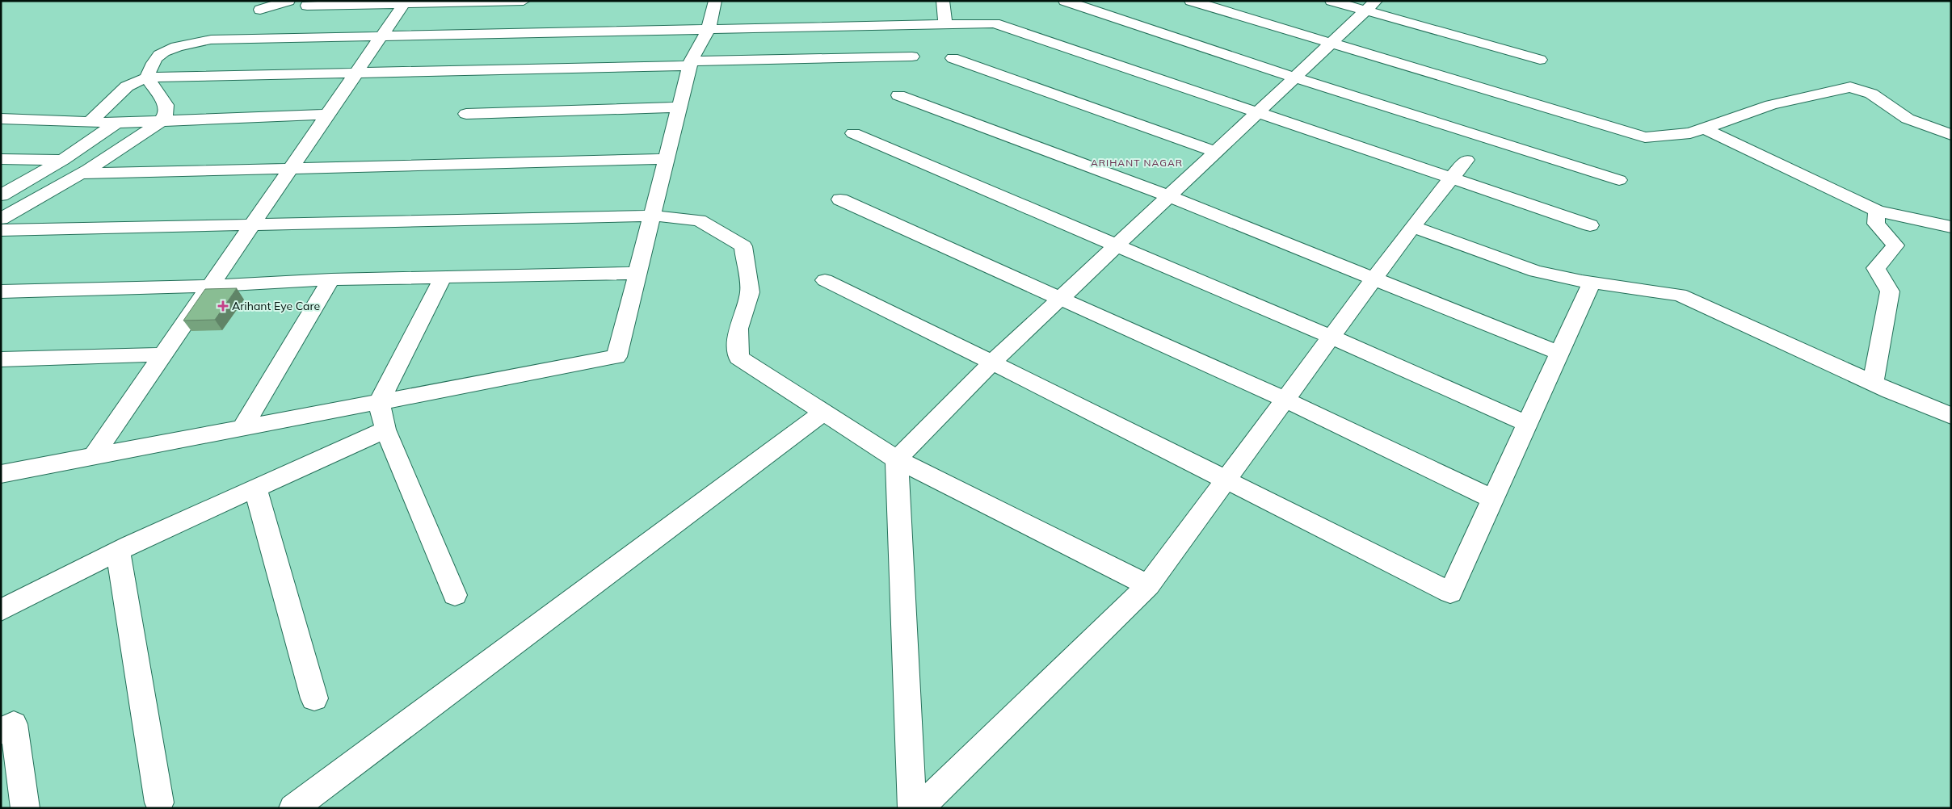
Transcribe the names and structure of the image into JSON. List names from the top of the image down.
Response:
{
  "districts": ["ARIHANT NAGAR"],
  "places": {
    "health": ["Arihant Eye Care"]
  }
}
